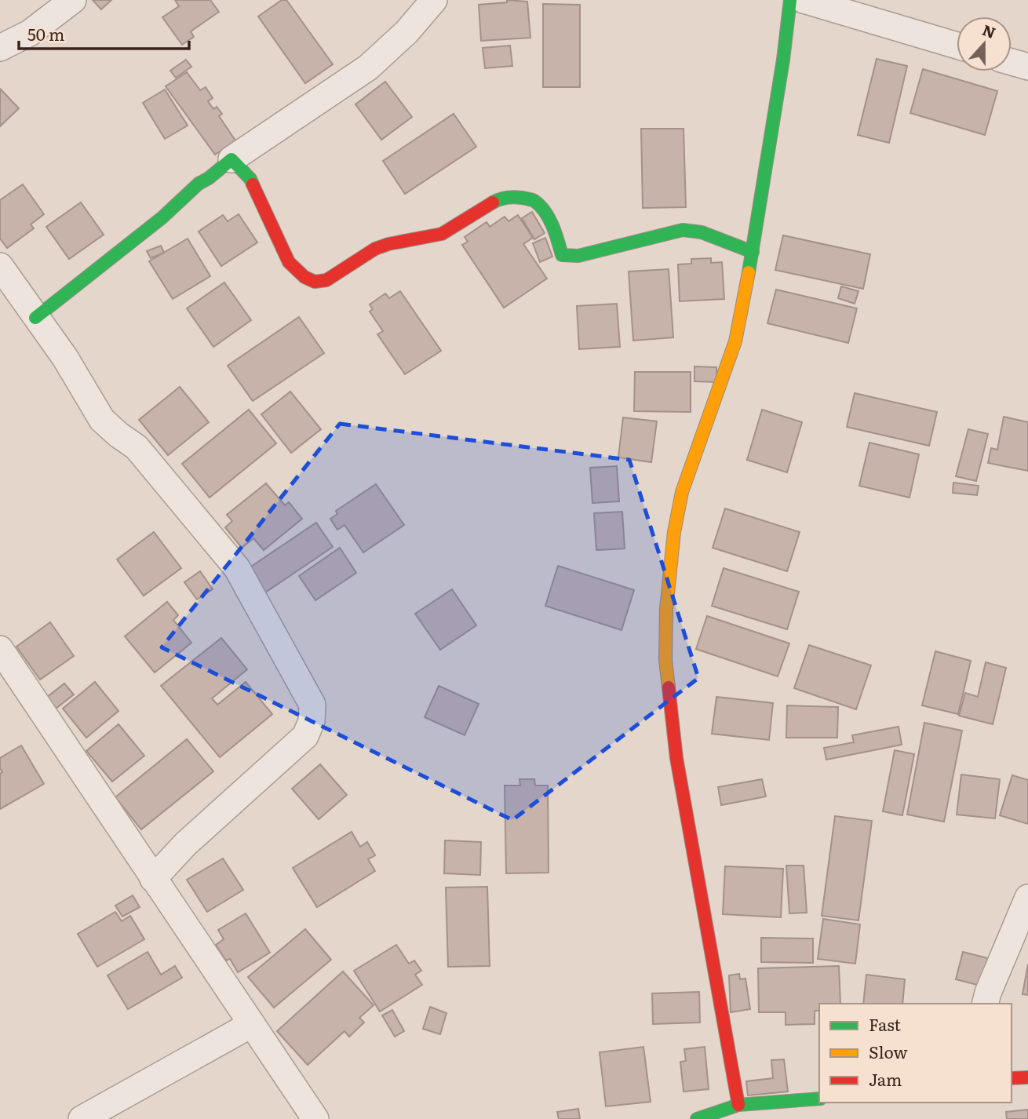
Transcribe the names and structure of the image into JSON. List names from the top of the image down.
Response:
{
  "legend": ["Fast", "Slow", "Jam"],
  "scale_bar": "50 m",
  "north": "top"
}
